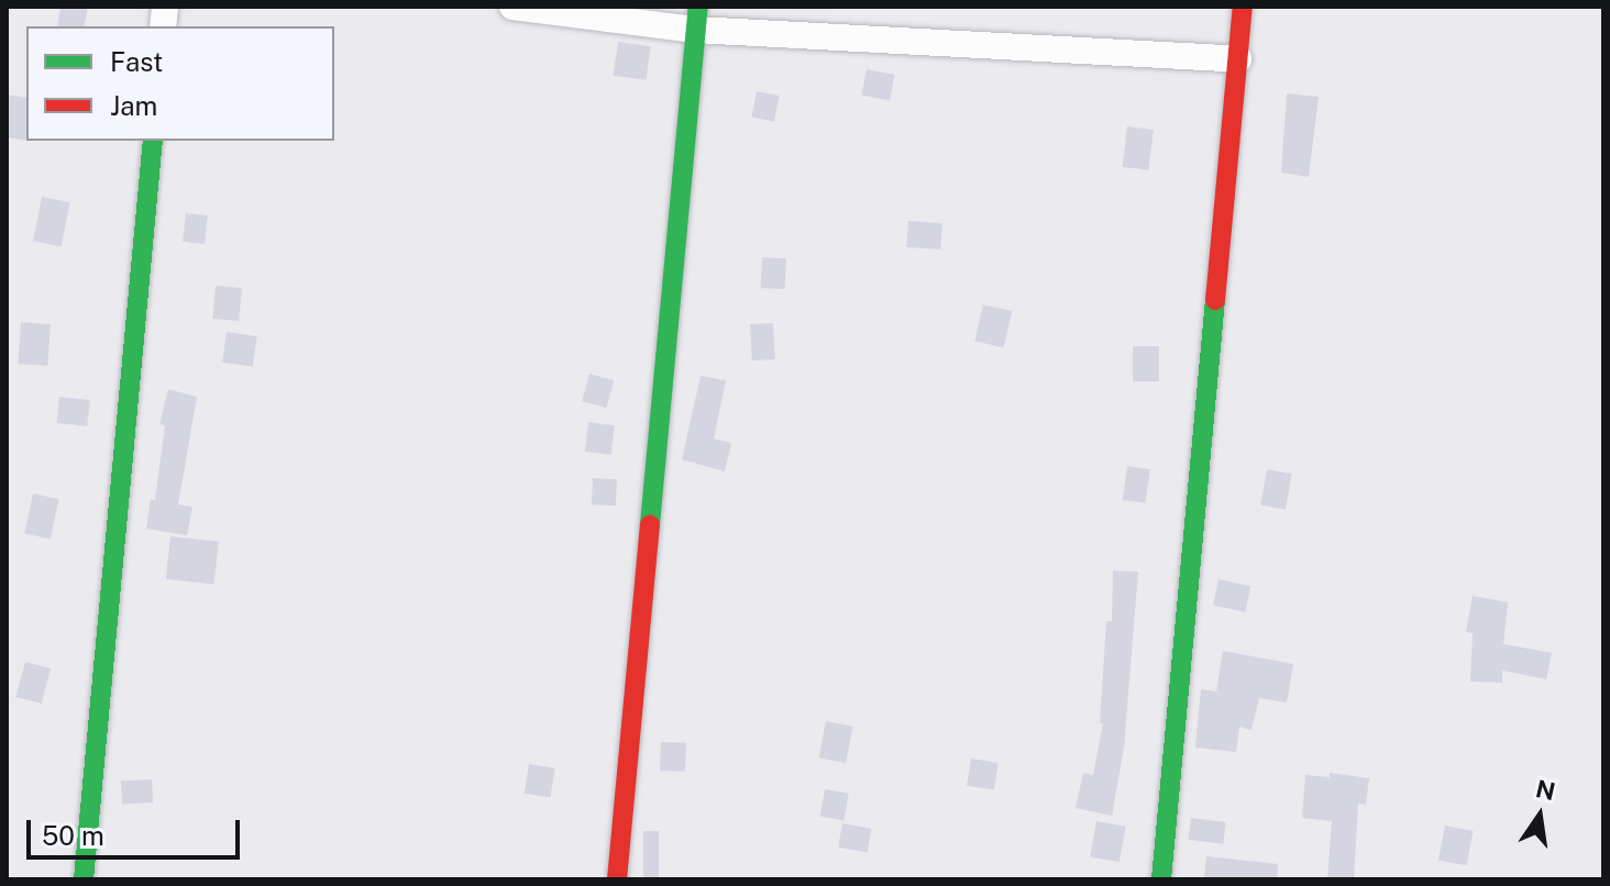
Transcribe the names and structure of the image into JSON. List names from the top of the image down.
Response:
{
  "legend": ["Fast", "Jam"],
  "scale_bar": "50 m",
  "north": "top"
}
